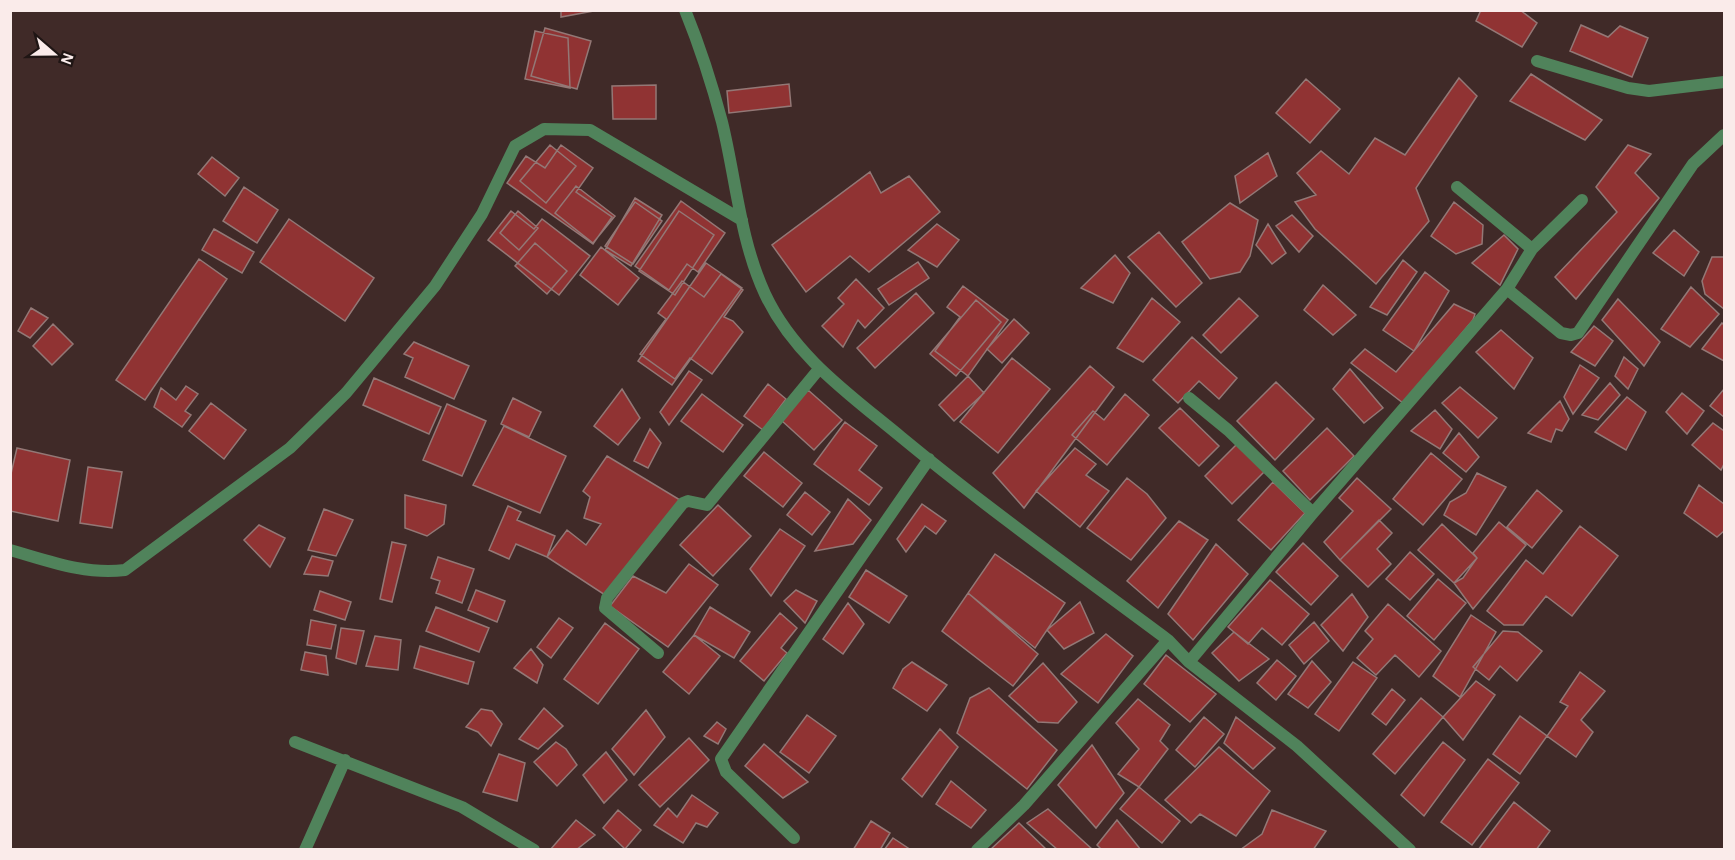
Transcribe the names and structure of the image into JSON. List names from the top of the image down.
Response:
{
  "north": "right"
}
